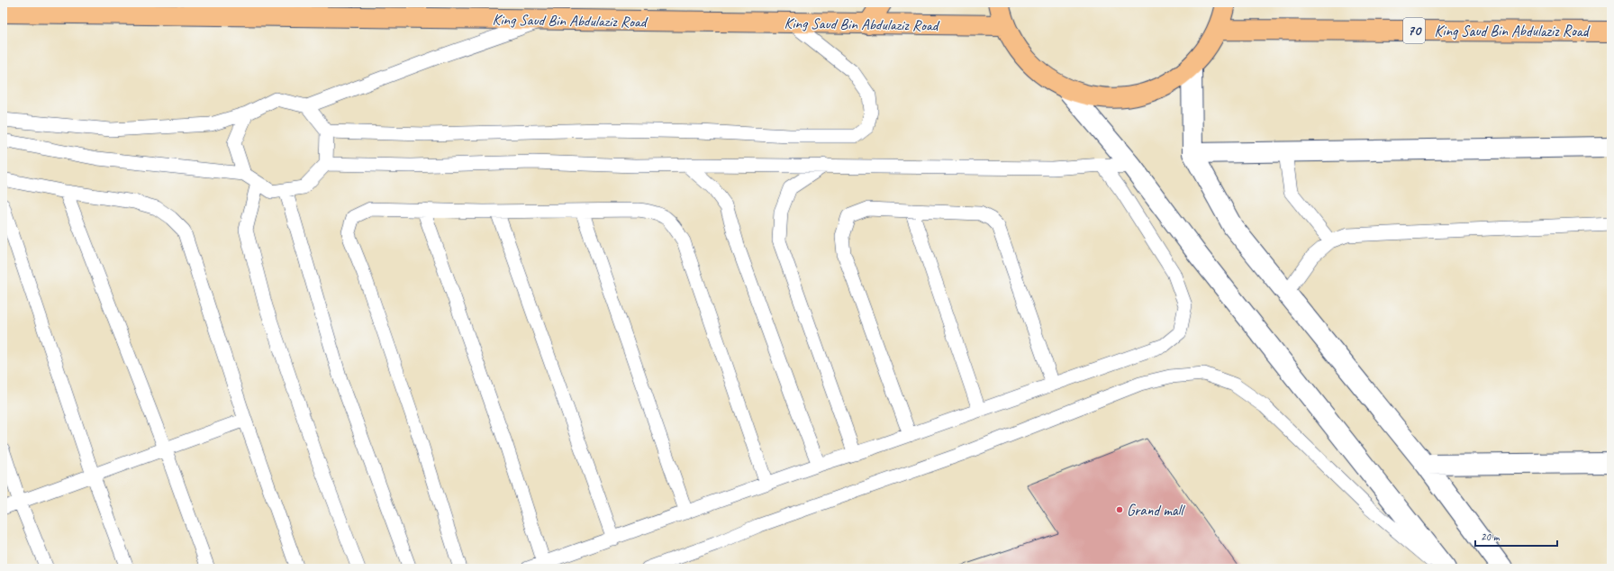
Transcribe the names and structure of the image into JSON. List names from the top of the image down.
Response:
{
  "streets": {
    "highway": ["King Saud Bin Abdulaziz Road", "70"]
  },
  "places": ["Grand mall"],
  "scale_bar": "20 m"
}
